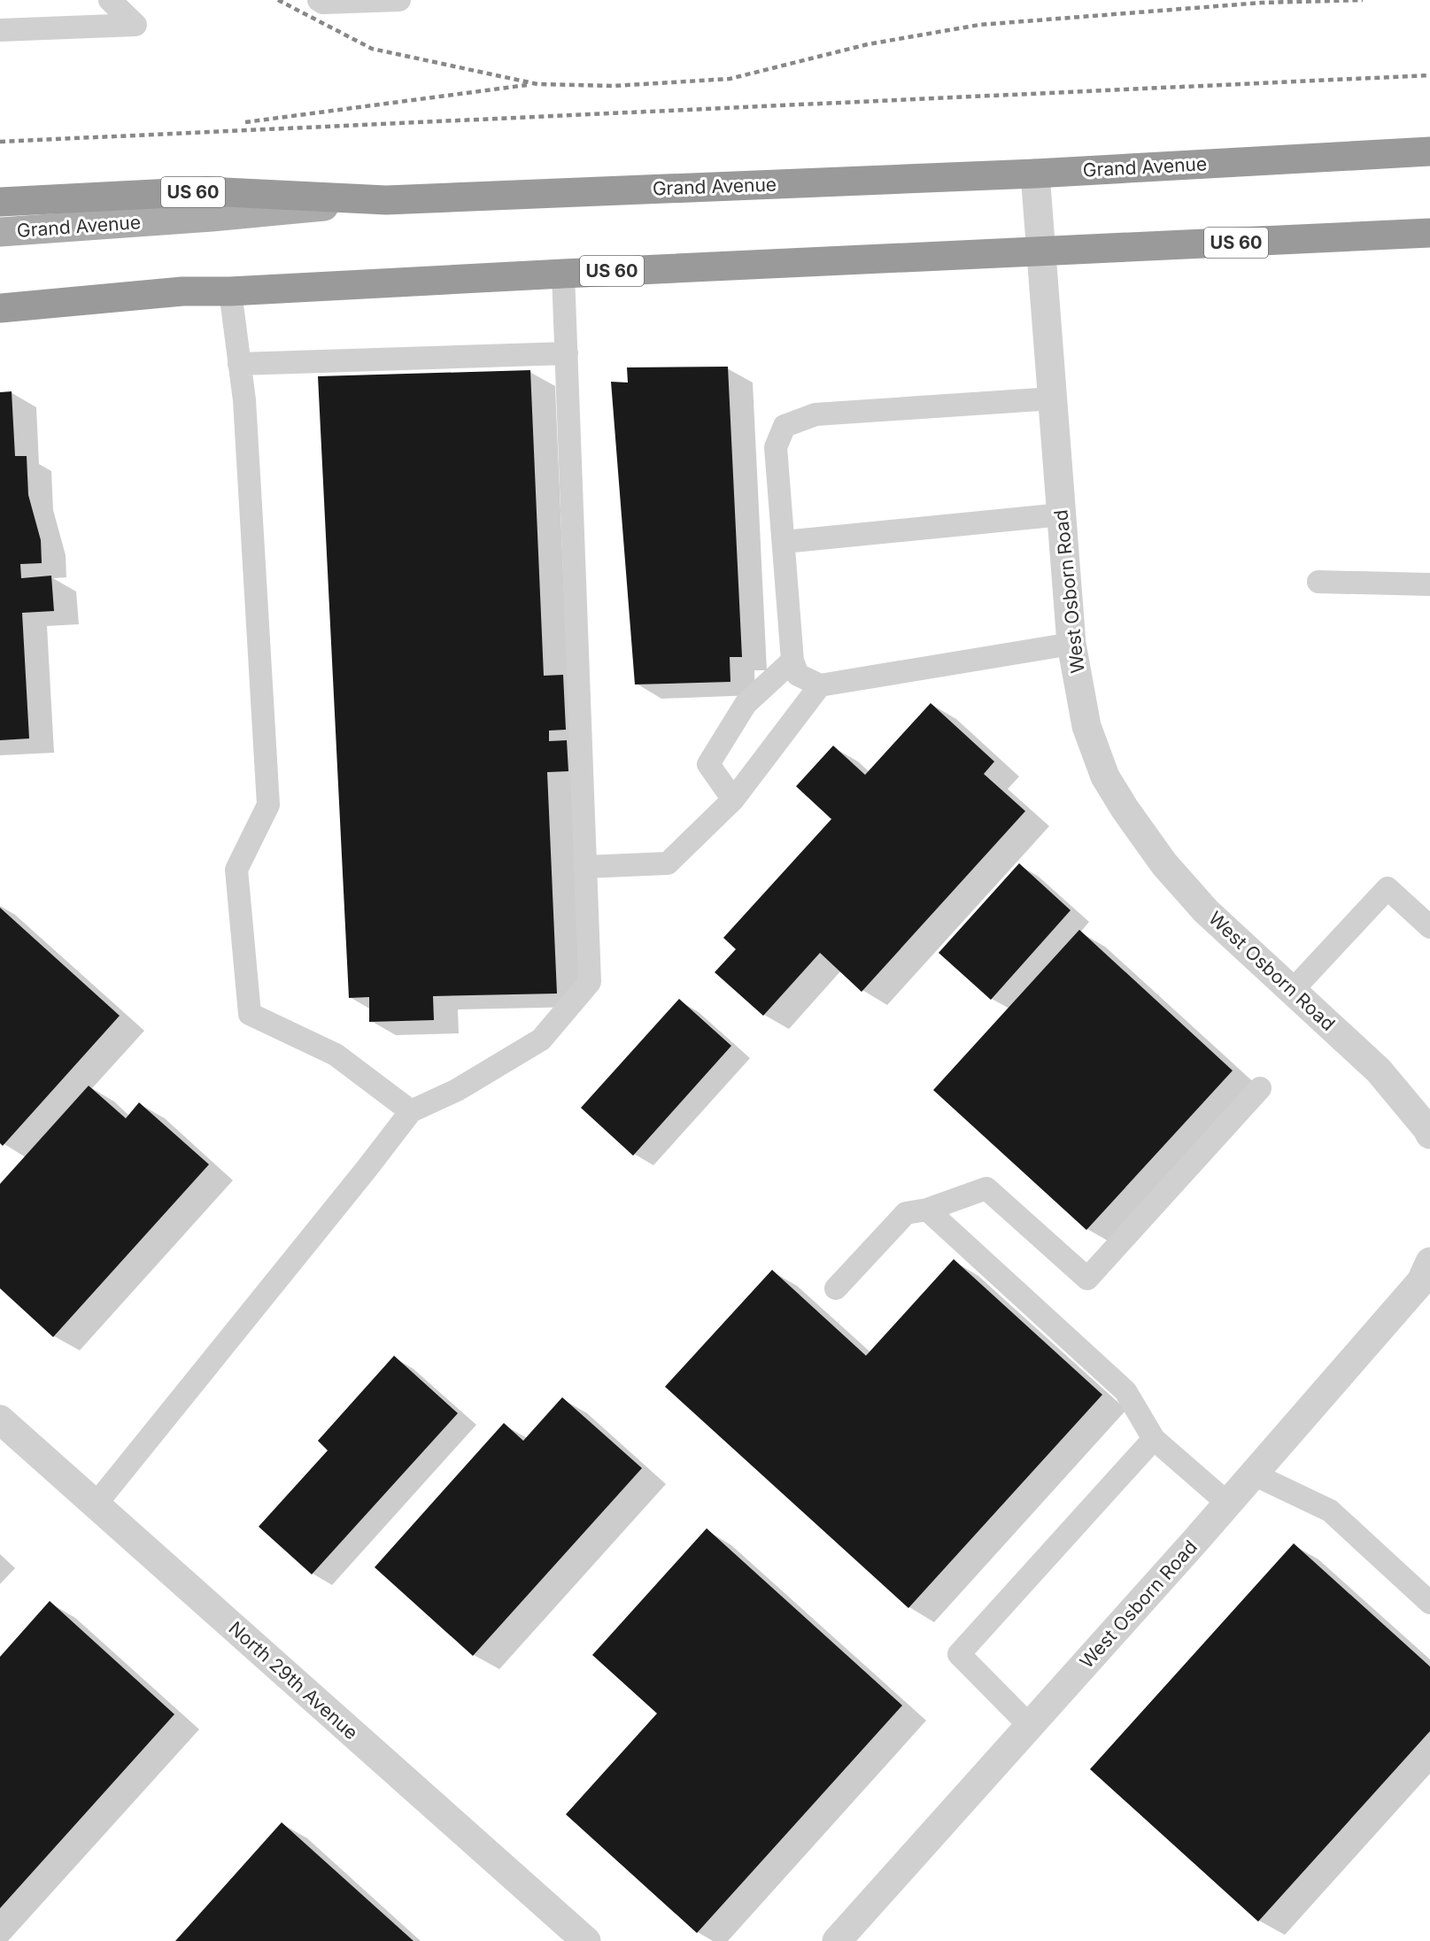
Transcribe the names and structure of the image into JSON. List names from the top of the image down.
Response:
{
  "streets": {
    "highway": ["Grand Avenue", "US 60"],
    "street": ["West Osborn Road", "North 29th Avenue"]
  },
  "crossings": [
    ["Grand Avenue", "US 60"],
    ["Grand Avenue", "West Osborn Road"],
    ["US 60", "West Osborn Road"]
  ]
}
